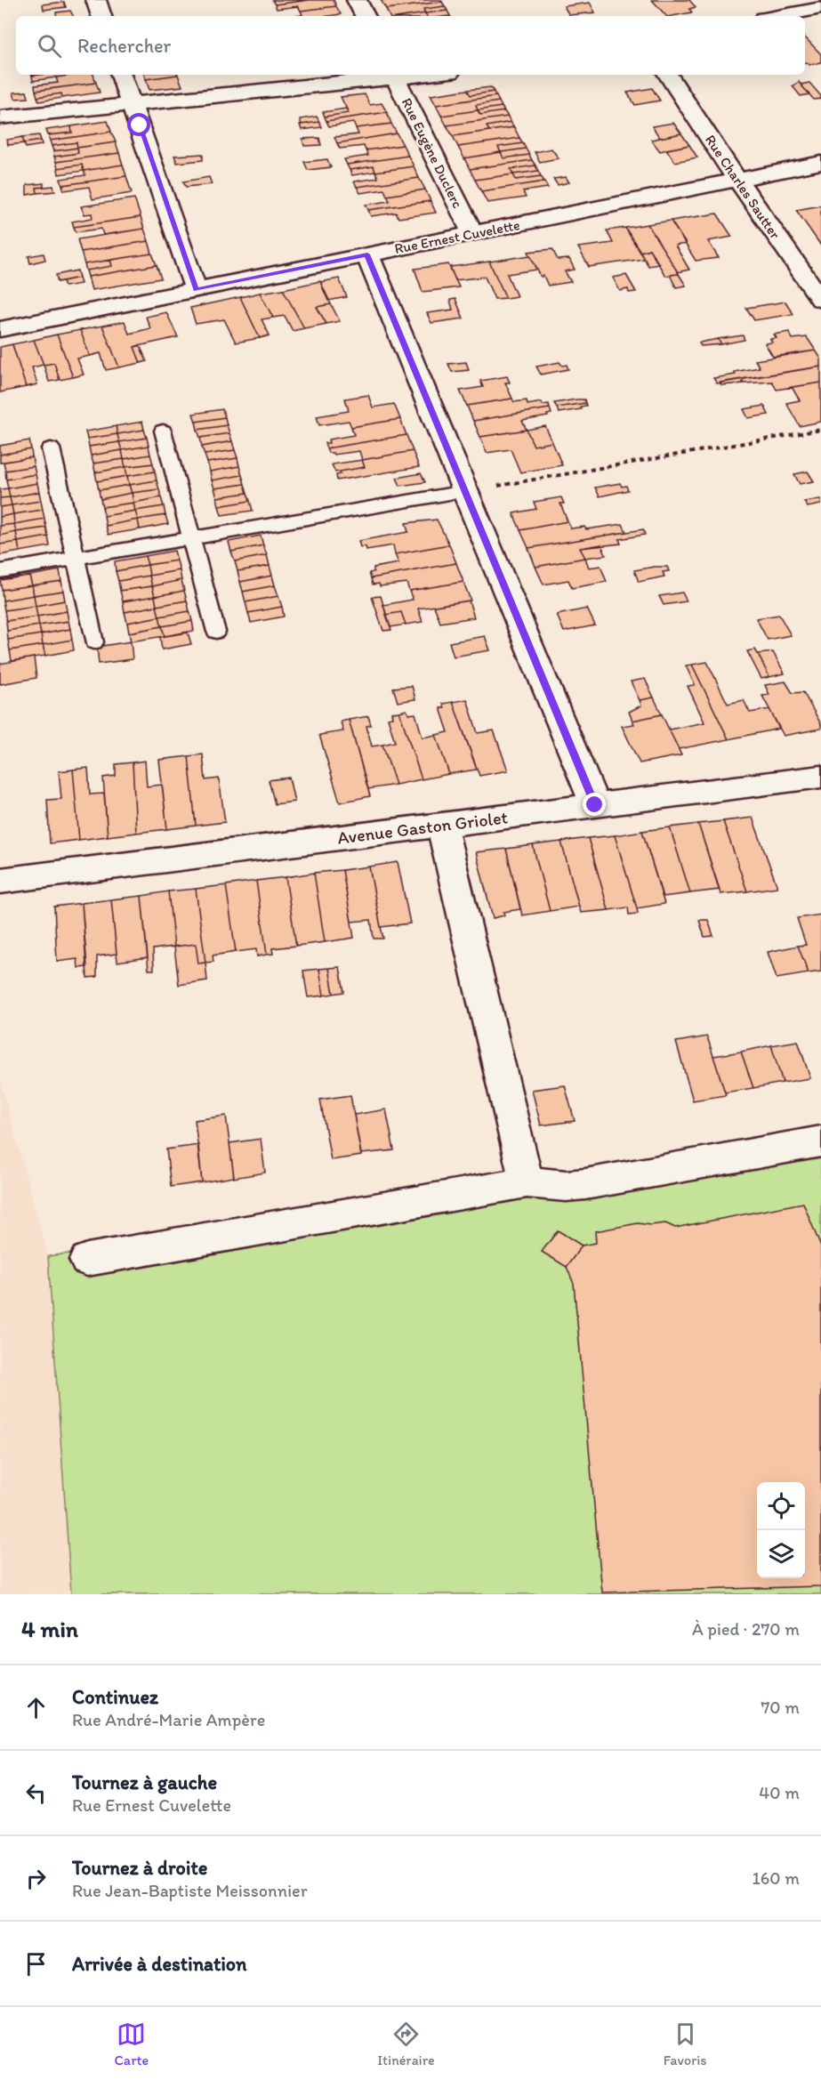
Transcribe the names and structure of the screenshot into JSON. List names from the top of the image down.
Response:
{
  "streets": {
    "street": [
      "Rue Eugène Duclerc",
      "Rue Charles Sautter",
      "Rue Ernest Cuvelette",
      "Avenue Gaston Griolet"
    ]
  },
  "crossings": [
    ["Rue Eugène Duclerc", "Rue Ernest Cuvelette"],
    ["Rue Charles Sautter", "Rue Ernest Cuvelette"]
  ],
  "page": {
    "search": "Rechercher",
    "heading": ["4 min", "À pied · 270 m"],
    "list": [
      ["Continuez", "Rue André-Marie Ampère", "70 m"],
      ["Tournez à gauche", "Rue Ernest Cuvelette", "40 m"],
      ["Tournez à droite", "Rue Jean-Baptiste Meissonnier", "160 m"],
      "Arrivée à destination"
    ],
    "nav": ["Carte", "Itinéraire", "Favoris"]
  }
}
